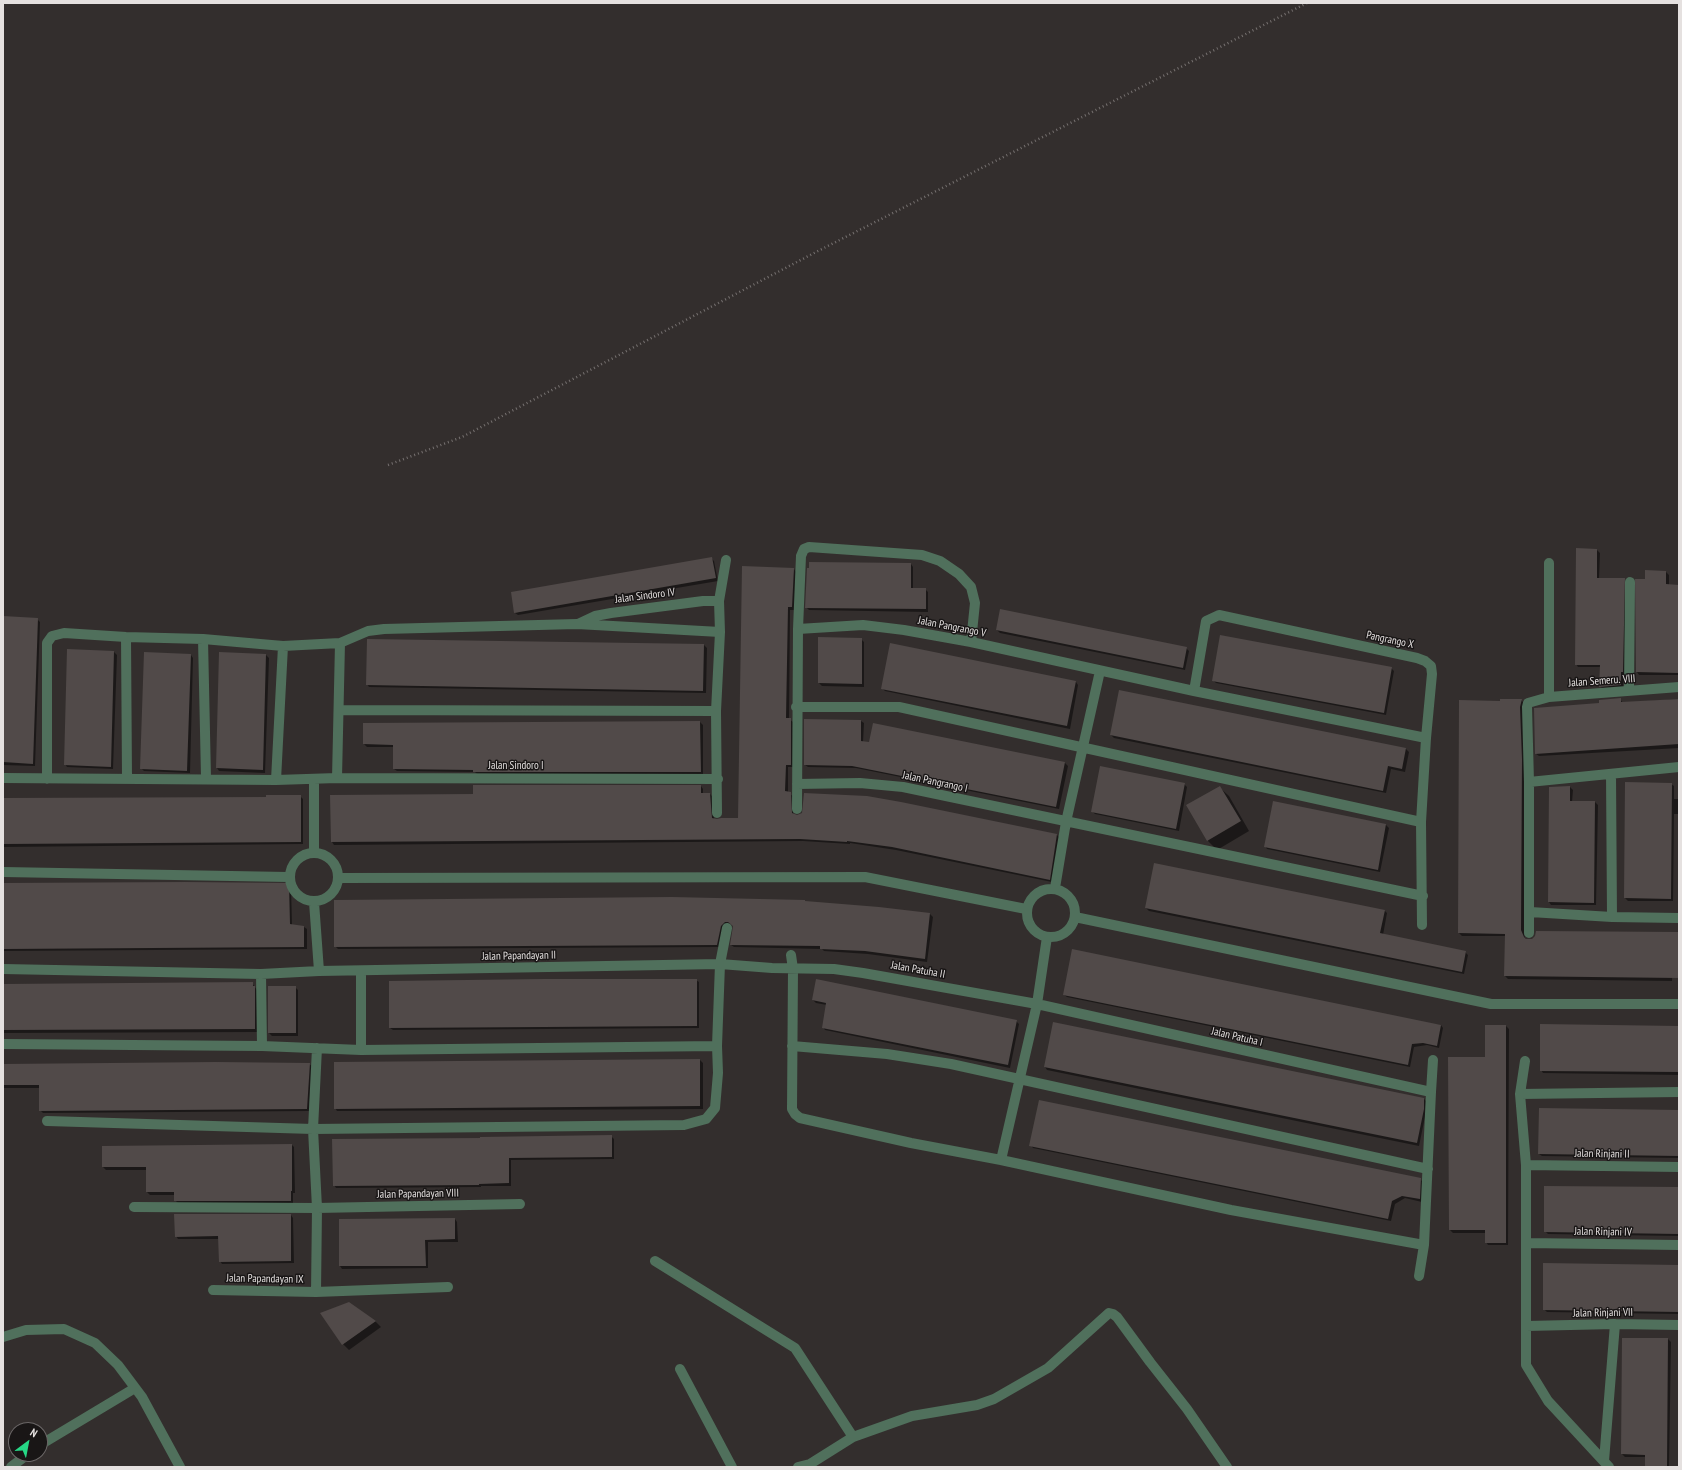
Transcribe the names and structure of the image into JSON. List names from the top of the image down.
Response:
{
  "streets": {
    "street": [
      "Jalan Sindoro IV",
      "Jalan Pangrango V",
      "Pangrango X",
      "Jalan Semeru. VIII",
      "Jalan Sindoro I",
      "Jalan Pangrango I",
      "Jalan Papandayan II",
      "Jalan Patuha II",
      "Jalan Patuha I",
      "Jalan Rinjani II",
      "Jalan Papandayan VIII",
      "Jalan Rinjani IV",
      "Jalan Papandayan IX",
      "Jalan Rinjani VII"
    ]
  },
  "crossings": [
    ["Jalan Pangrango V", "Pangrango X"],
    ["Pangrango X", "Jalan Pangrango I"],
    ["Jalan Papandayan II", "Jalan Patuha II"],
    ["Jalan Patuha II", "Jalan Patuha I"]
  ],
  "north": "top right"
}
